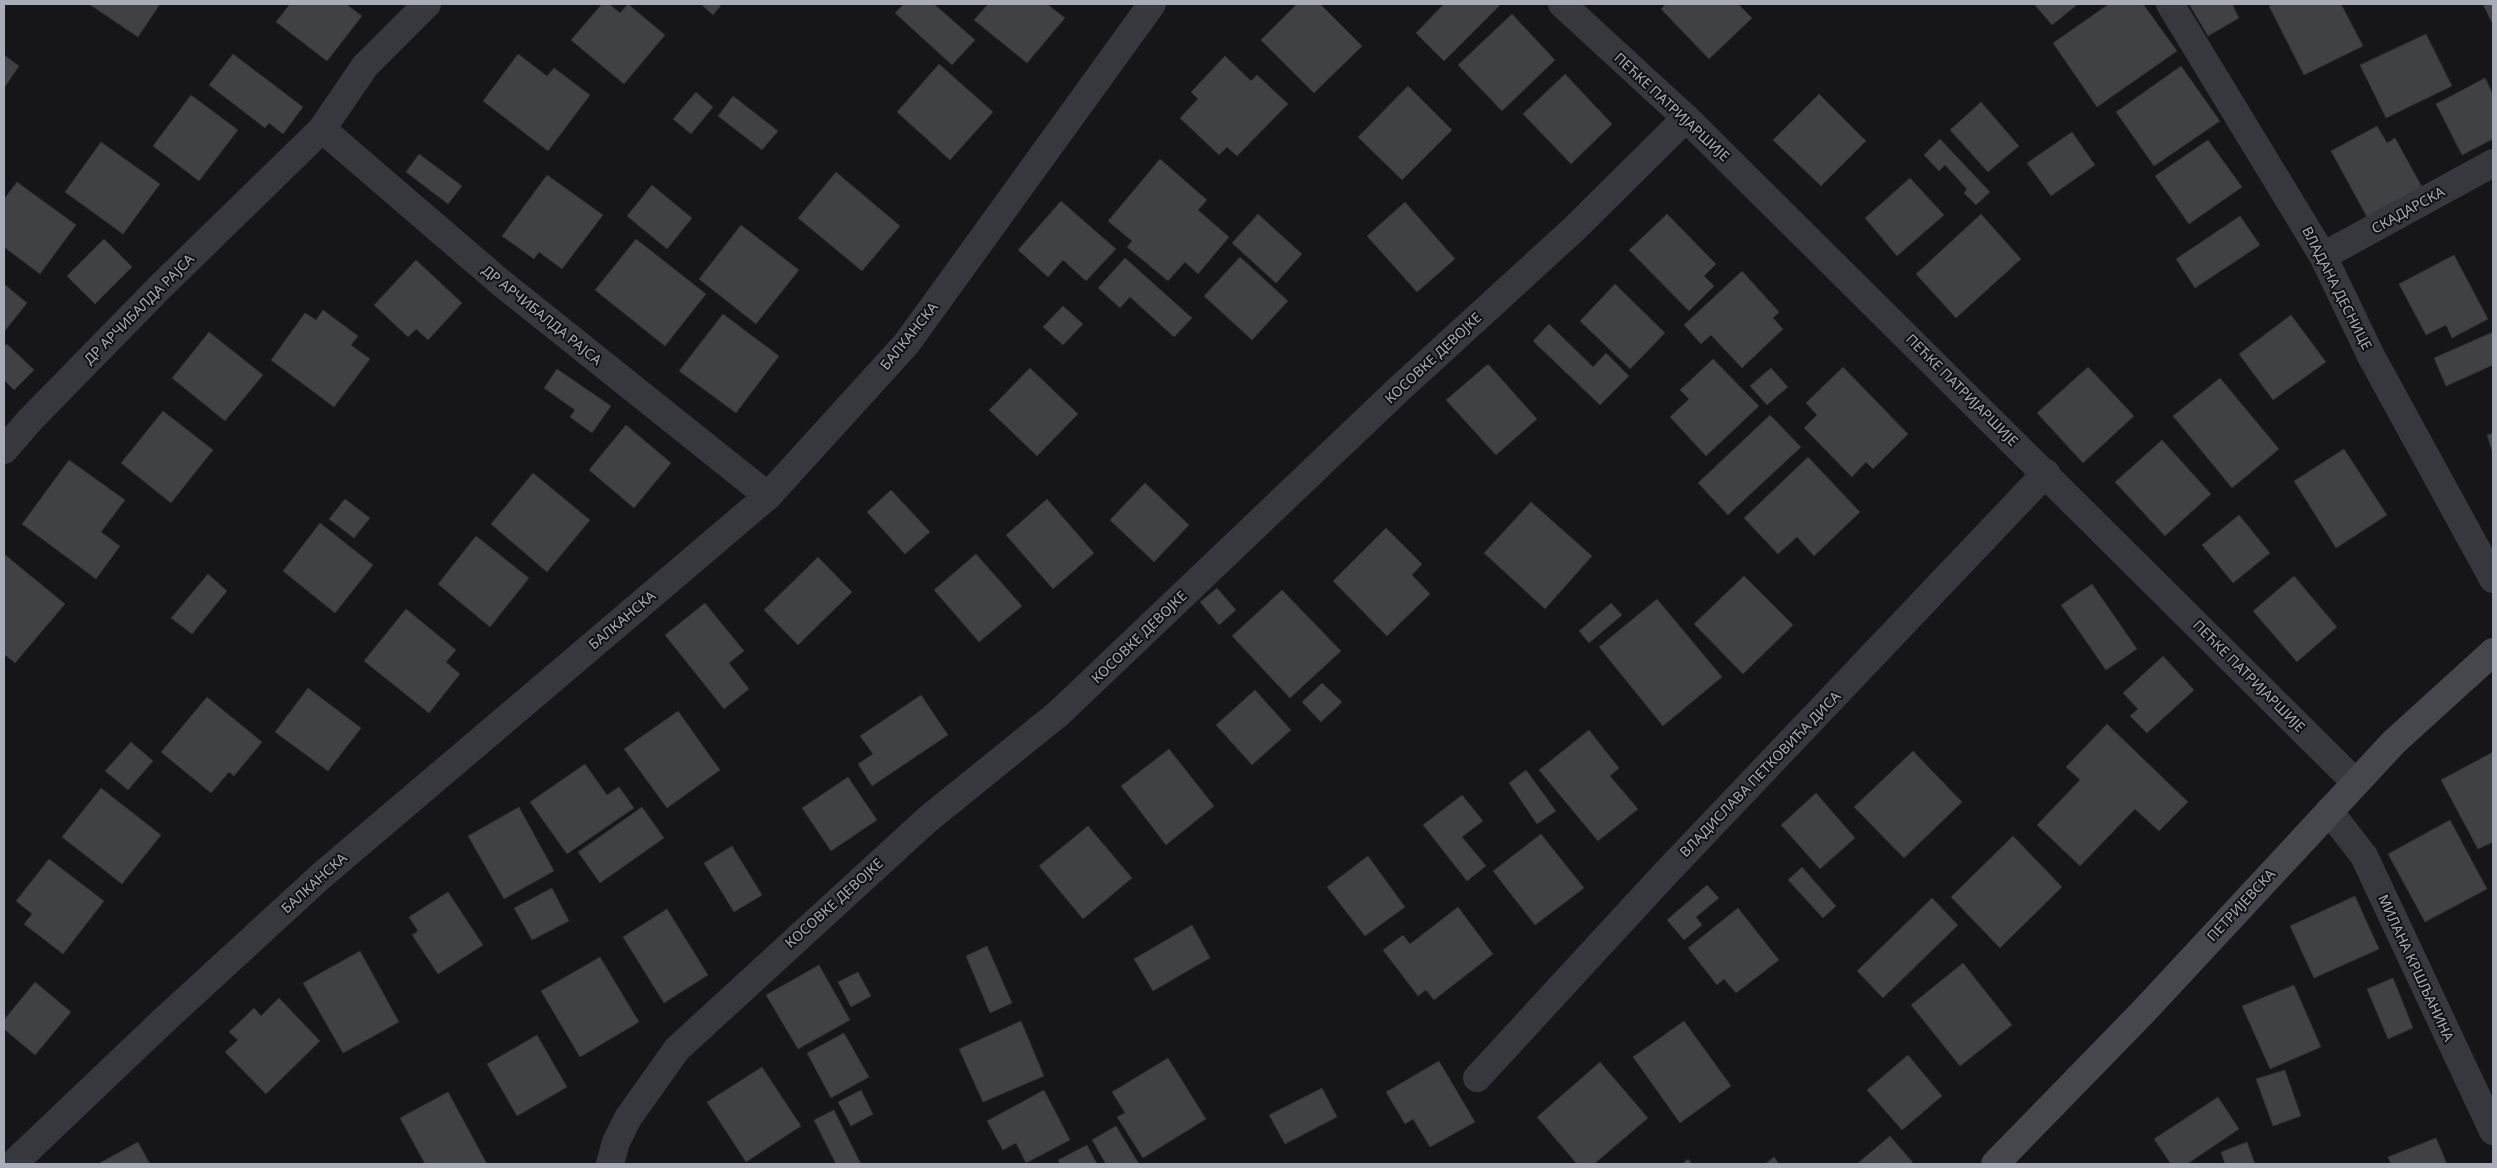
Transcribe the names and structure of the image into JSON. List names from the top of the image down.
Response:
{
  "streets": {
    "main road": ["ПЕТРИЈЕВСКА"],
    "street": [
      "ПЕЋКЕ ПАТРИЈАРШИЈЕ",
      "СКАДАРСКА",
      "ВЛАДАНА ДЕСНИЦЕ",
      "ДР АРЧИБАЛДА РАЈСА",
      "БАЛКАНСКА",
      "КОСОВКЕ ДЕВОЈКЕ",
      "ВЛАДИСЛАВА ПЕТКОВИЋА ДИСА",
      "МИЛАНА КРШЉАНИНА"
    ]
  },
  "crossings": [
    ["ПЕЋКЕ ПАТРИЈАРШИЈЕ", "КОСОВКЕ ДЕВОЈКЕ"],
    ["ПЕЋКЕ ПАТРИЈАРШИЈЕ", "ВЛАДИСЛАВА ПЕТКОВИЋА ДИСА"],
    ["ПЕЋКЕ ПАТРИЈАРШИЈЕ", "ПЕТРИЈЕВСКА"],
    ["СКАДАРСКА", "ВЛАДАНА ДЕСНИЦЕ"],
    ["ДР АРЧИБАЛДА РАЈСА", "БАЛКАНСКА"],
    ["ПЕТРИЈЕВСКА", "МИЛАНА КРШЉАНИНА"]
  ]
}
